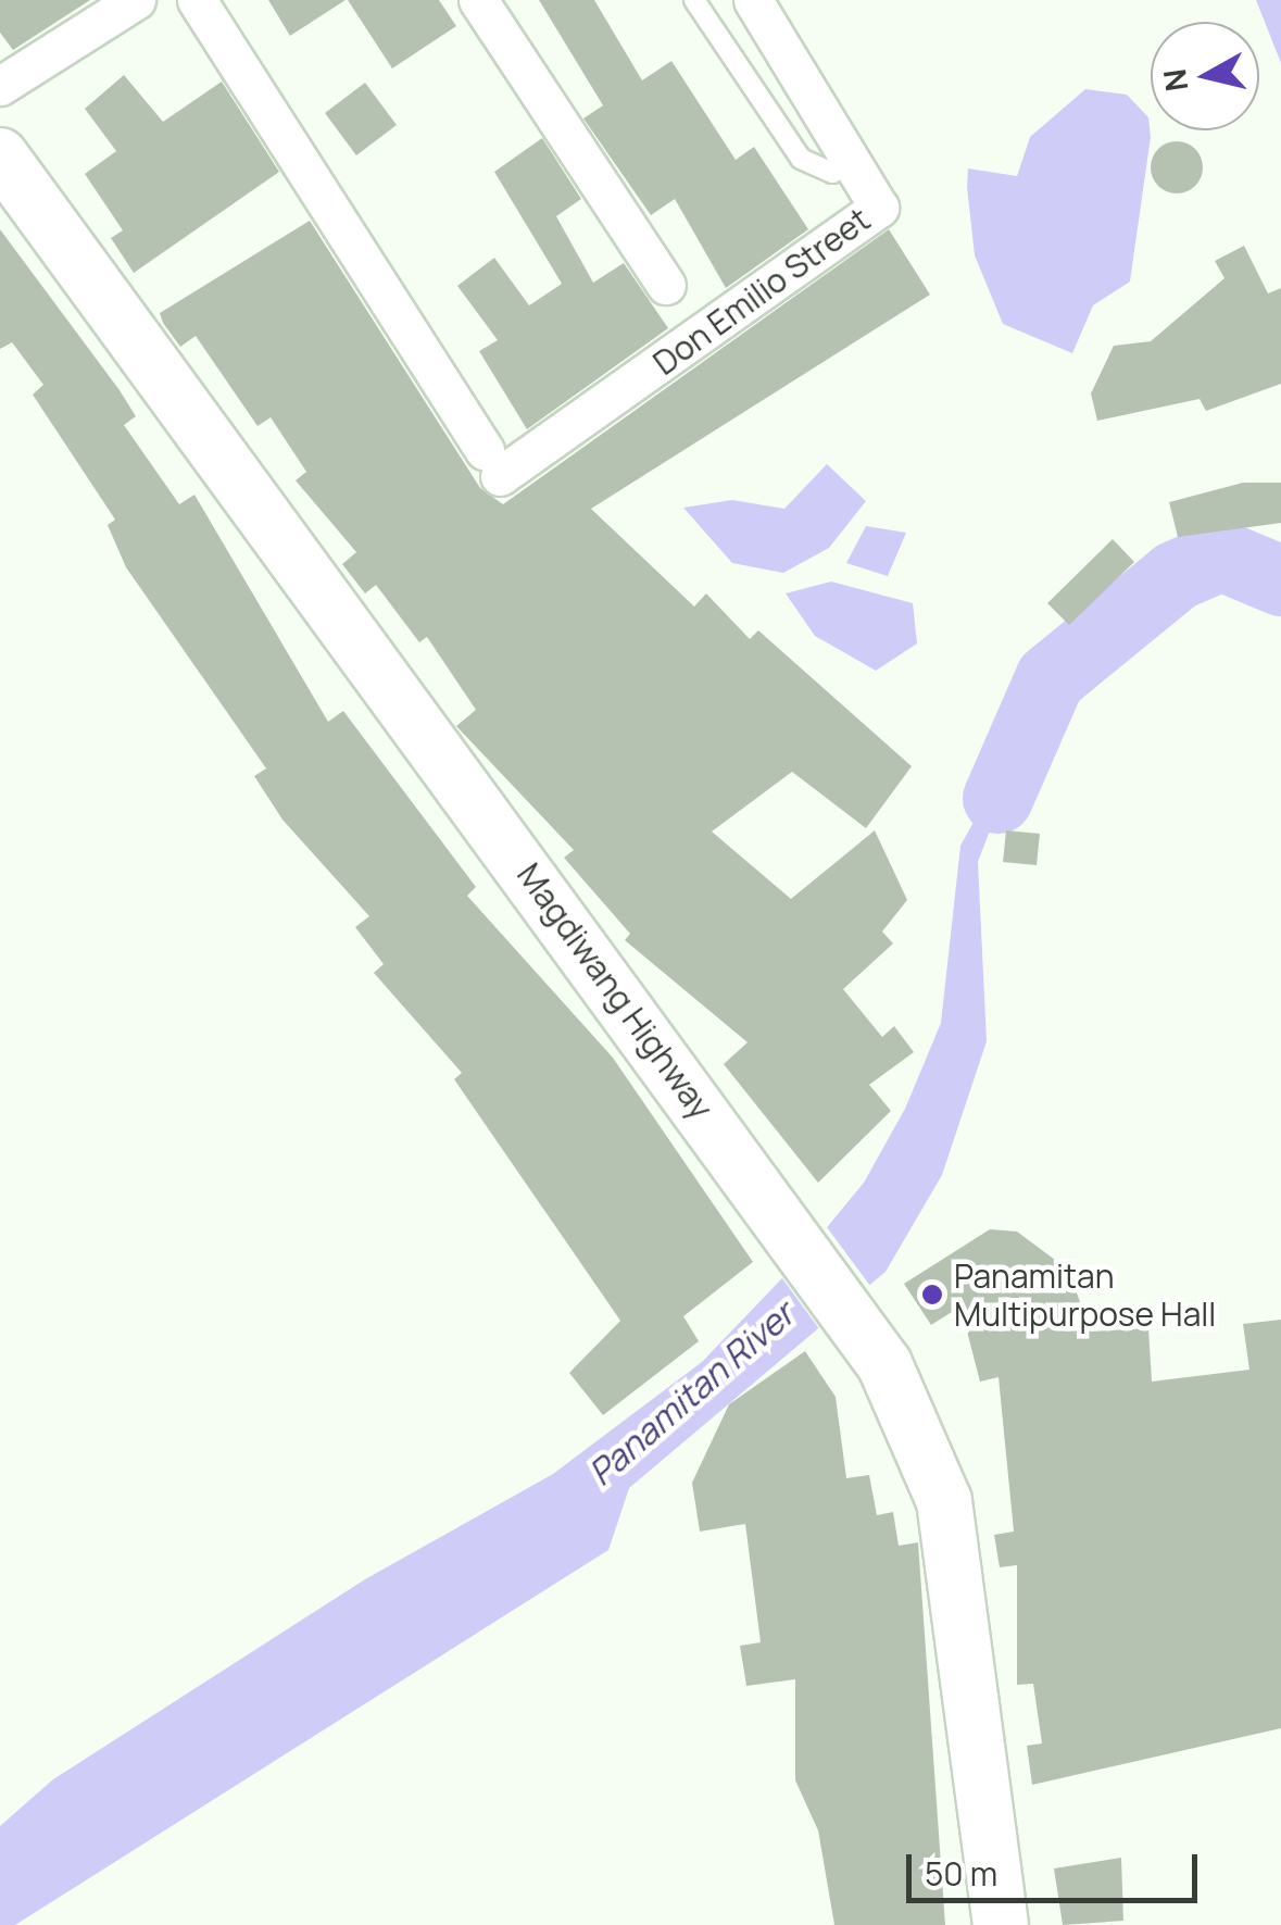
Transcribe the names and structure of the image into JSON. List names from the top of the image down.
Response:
{
  "streets": {
    "main road": ["Magdiwang Highway"],
    "street": ["Don Emilio Street"]
  },
  "water": ["Panamitan River"],
  "places": ["Panamitan Multipurpose Hall"],
  "scale_bar": "50 m",
  "north": "left"
}
